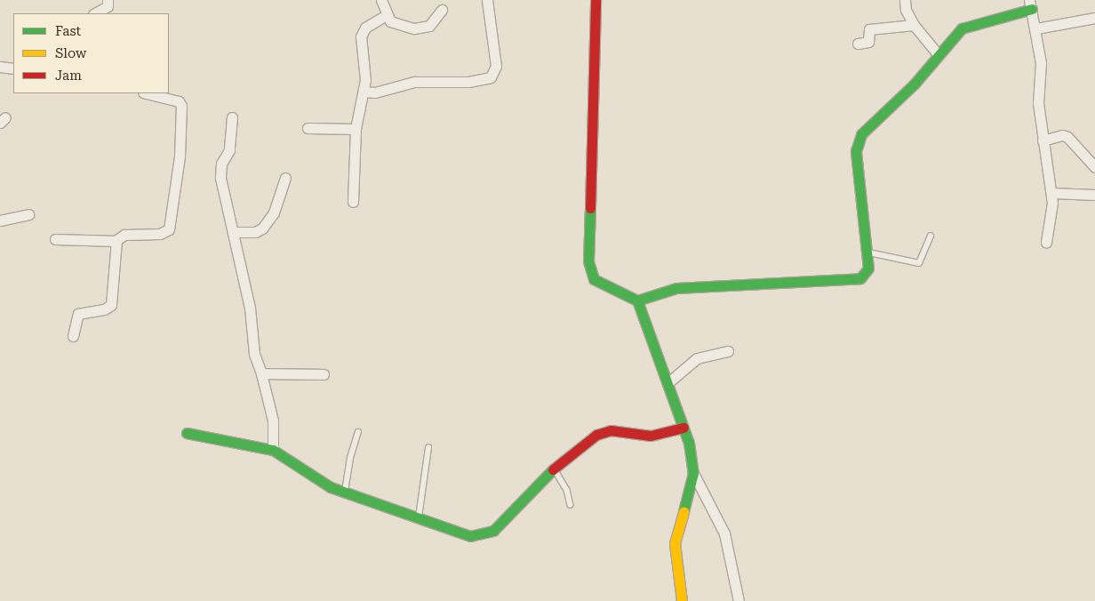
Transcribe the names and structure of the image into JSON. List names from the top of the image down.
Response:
{
  "legend": ["Fast", "Slow", "Jam"]
}
